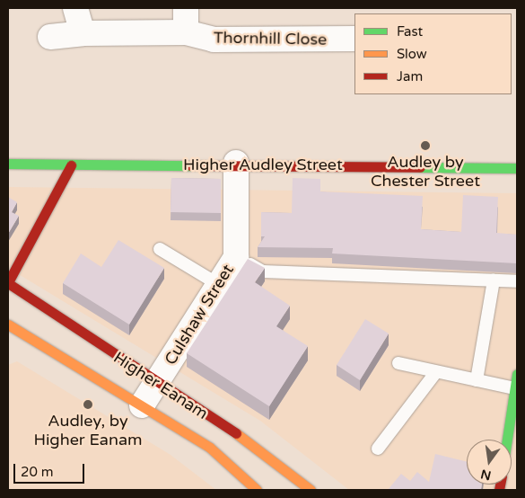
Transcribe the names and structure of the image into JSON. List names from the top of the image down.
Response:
{
  "streets": {
    "highway": ["Higher Audley Street", "Higher Eanam"],
    "street": ["Thornhill Close", "Culshaw Street"]
  },
  "crossings": [
    ["Higher Audley Street", "Culshaw Street"],
    ["Culshaw Street", "Higher Eanam"]
  ],
  "places": ["Audley by Chester Street", "Audley, by Higher Eanam"],
  "legend": ["Fast", "Slow", "Jam"],
  "scale_bar": "20 m",
  "north": "bottom"
}
